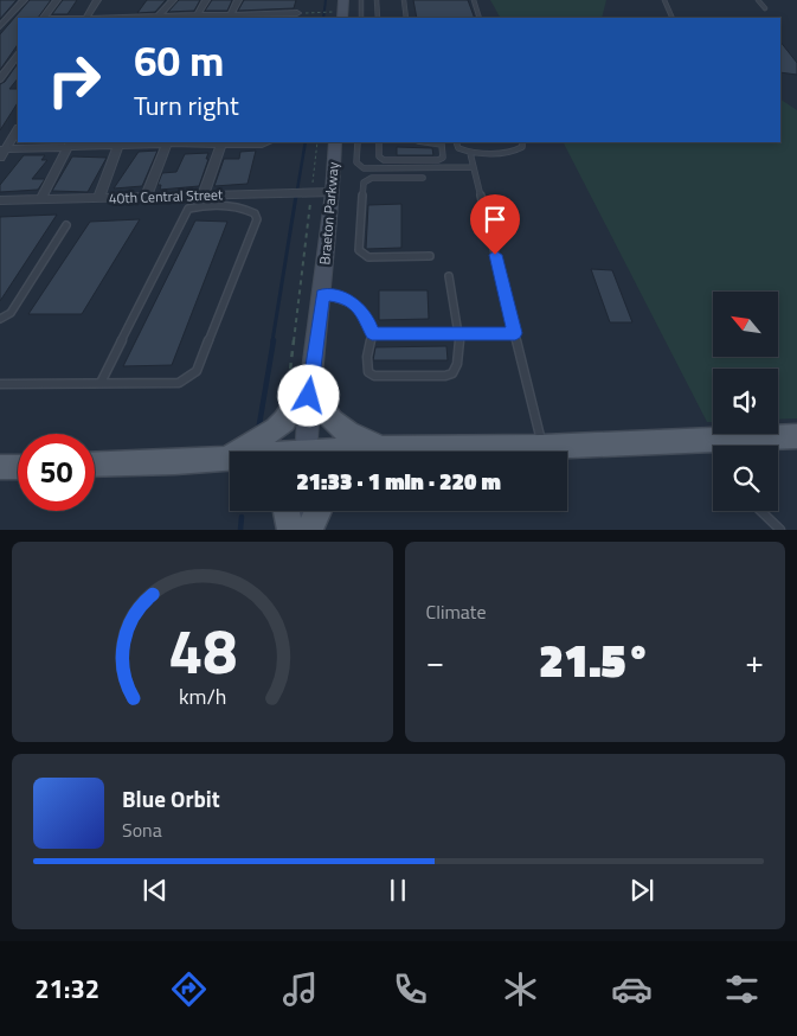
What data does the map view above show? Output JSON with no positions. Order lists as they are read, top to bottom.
{
  "streets": {
    "main road": ["Braeton Parkway"],
    "street": ["40th Central Street"]
  },
  "crossings": [
    ["40th Central Street", "Braeton Parkway"]
  ],
  "north": "top left",
  "page": {
    "turn": ["60 m", "Turn right"],
    "limit": "50",
    "trip": "21:33 · 1 min · 220 m",
    "tile": "Climate",
    "heat": ["−", "21.5°", "+"],
    "song": ["Blue Orbit", "Sona"],
    "tabs": "21:32",
    "gauge": ["48", "km/h"]
  }
}
